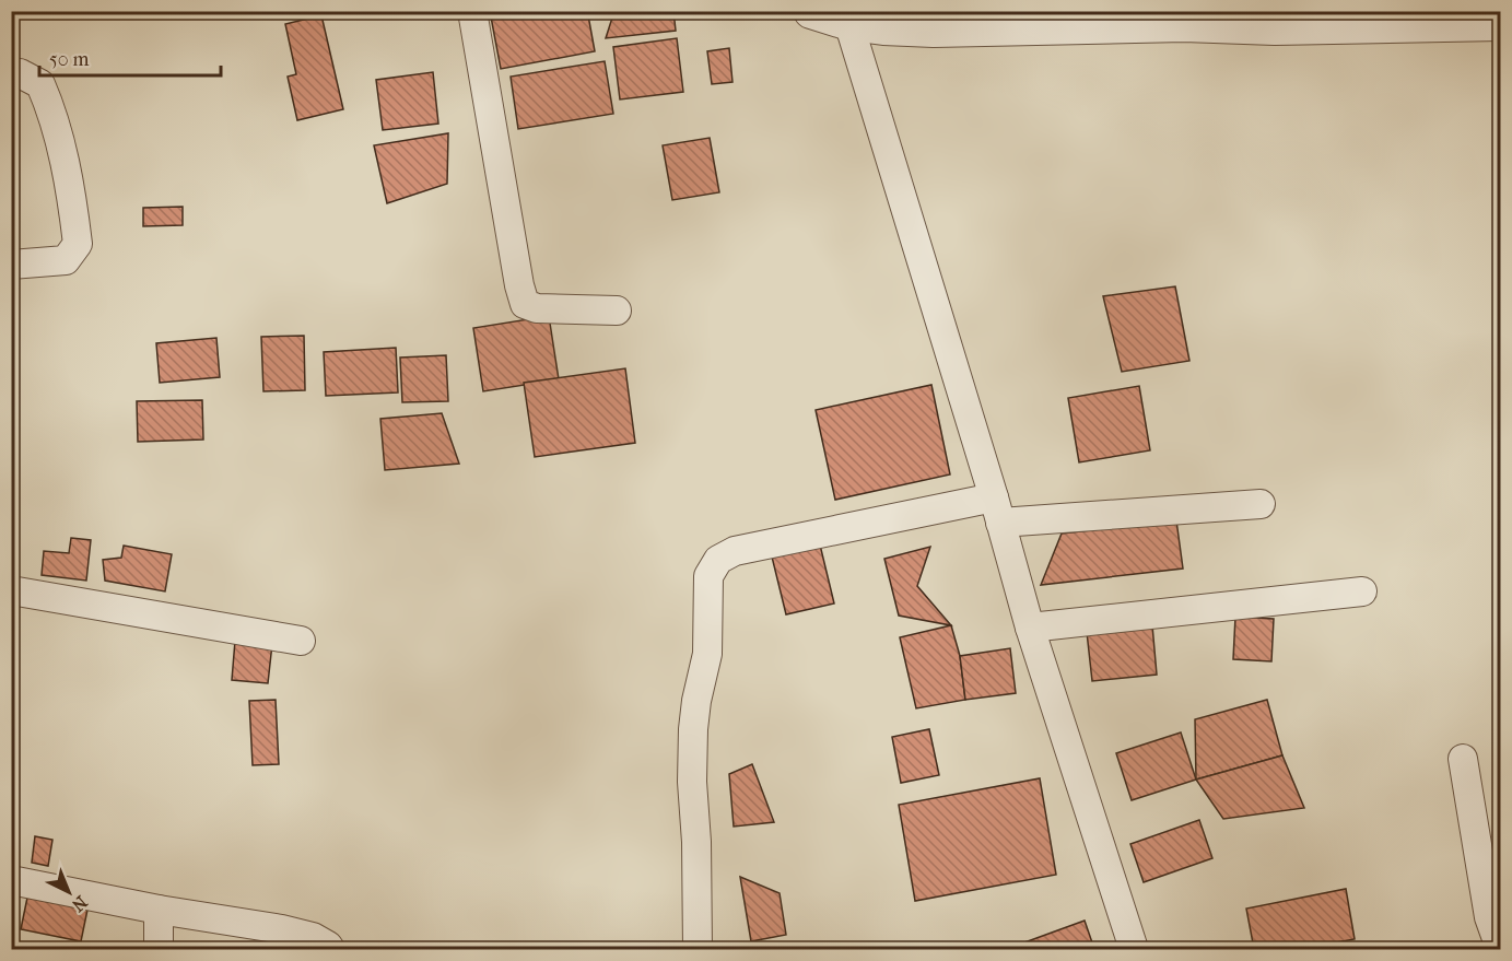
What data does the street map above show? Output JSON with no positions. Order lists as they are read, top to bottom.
{
  "scale_bar": "50 m",
  "north": "bottom right"
}
